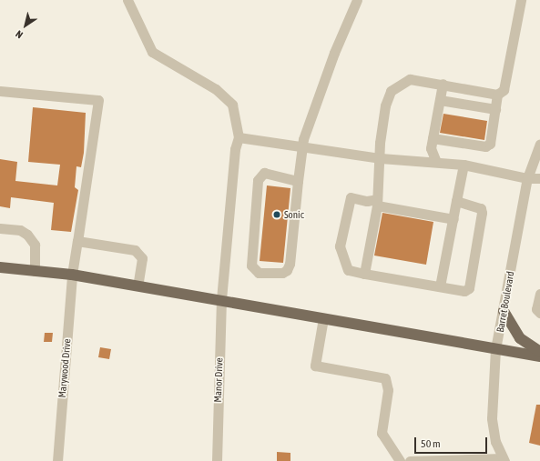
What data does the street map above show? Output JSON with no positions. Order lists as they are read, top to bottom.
{
  "streets": {
    "street": ["Barret Boulevard", "Marywood Drive", "Manor Drive"]
  },
  "places": ["Sonic"],
  "scale_bar": "50 m",
  "north": "bottom left"
}
